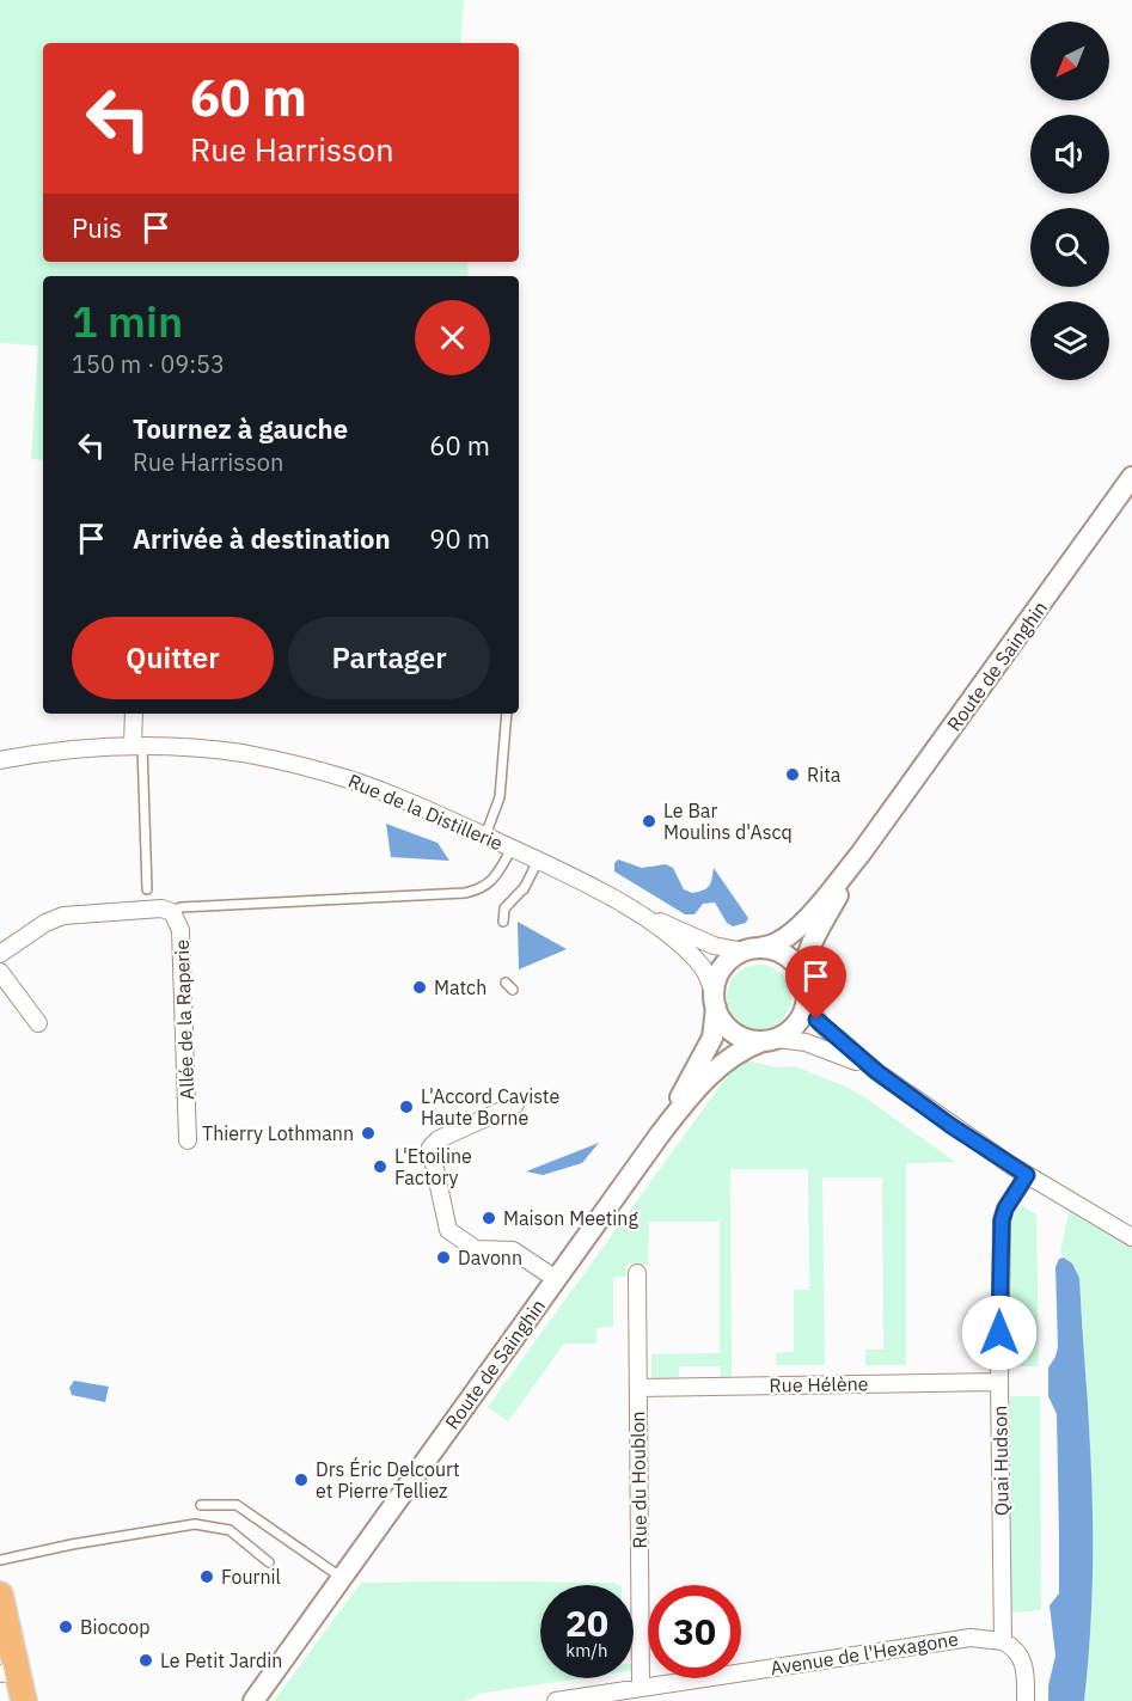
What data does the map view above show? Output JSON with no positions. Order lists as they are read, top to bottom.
{
  "streets": {
    "street": [
      "Route de Sainghin",
      "Rue de la Distillerie",
      "Allée de la Raperie",
      "Rue Hélène",
      "Quai Hudson",
      "Rue du Houblon",
      "Avenue de l'Hexagone"
    ]
  },
  "crossings": [
    ["Route de Sainghin", "Rue de la Distillerie"],
    ["Rue Hélène", "Quai Hudson"],
    ["Rue Hélène", "Rue du Houblon"],
    ["Quai Hudson", "Avenue de l'Hexagone"],
    ["Rue du Houblon", "Avenue de l'Hexagone"]
  ],
  "places": [
    "Rita",
    "Le Bar Moulins d'Ascq",
    "Match",
    "L'Accord Caviste Haute Borne",
    "Thierry Lothmann",
    "L'Etoiline Factory",
    "Maison Meeting",
    "Davonn",
    "Drs Éric Delcourt et Pierre Telliez",
    "Fournil",
    "Biocoop",
    "Le Petit Jardin"
  ],
  "north": "bottom left",
  "page": {
    "turn": ["60 m", "Rue Harrisson"],
    "then": "Puis",
    "heading": ["1 min", "150 m · 09:53"],
    "list": [
      {
        "name": "Tournez à gauche",
        "note": "Rue Harrisson",
        "value": "60 m"
      },
      {
        "name": "Arrivée à destination",
        "value": "90 m"
      }
    ],
    "buttons": ["Quitter", "Partager"],
    "speed": "20 km/h",
    "limit": "30"
  }
}
